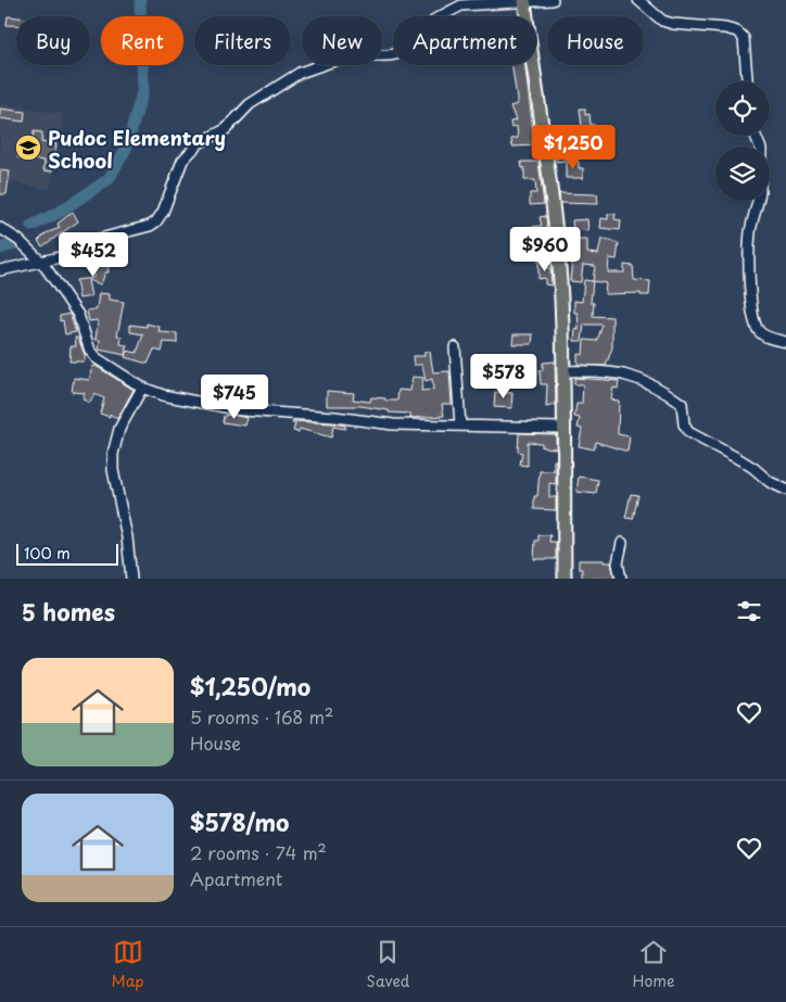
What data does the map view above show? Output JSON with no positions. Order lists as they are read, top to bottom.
{
  "places": {
    "school or university": ["Pudoc Elementary School"]
  },
  "scale_bar": "100 m",
  "page": {
    "chip": [
      "Buy",
      "Rent",
      "Filters",
      "New",
      "Apartment",
      "House"
    ],
    "price": [
      "$1,250",
      "$960",
      "$452",
      "$578",
      "$745"
    ],
    "scale": "100 m",
    "heading": "5 homes",
    "list": [
      {
        "name": "$1,250/mo",
        "note": "5 rooms · 168 m² · House"
      },
      {
        "name": "$578/mo",
        "note": "2 rooms · 74 m² · Apartment"
      }
    ],
    "tabs": ["Map", "Saved", "Home"]
  }
}
